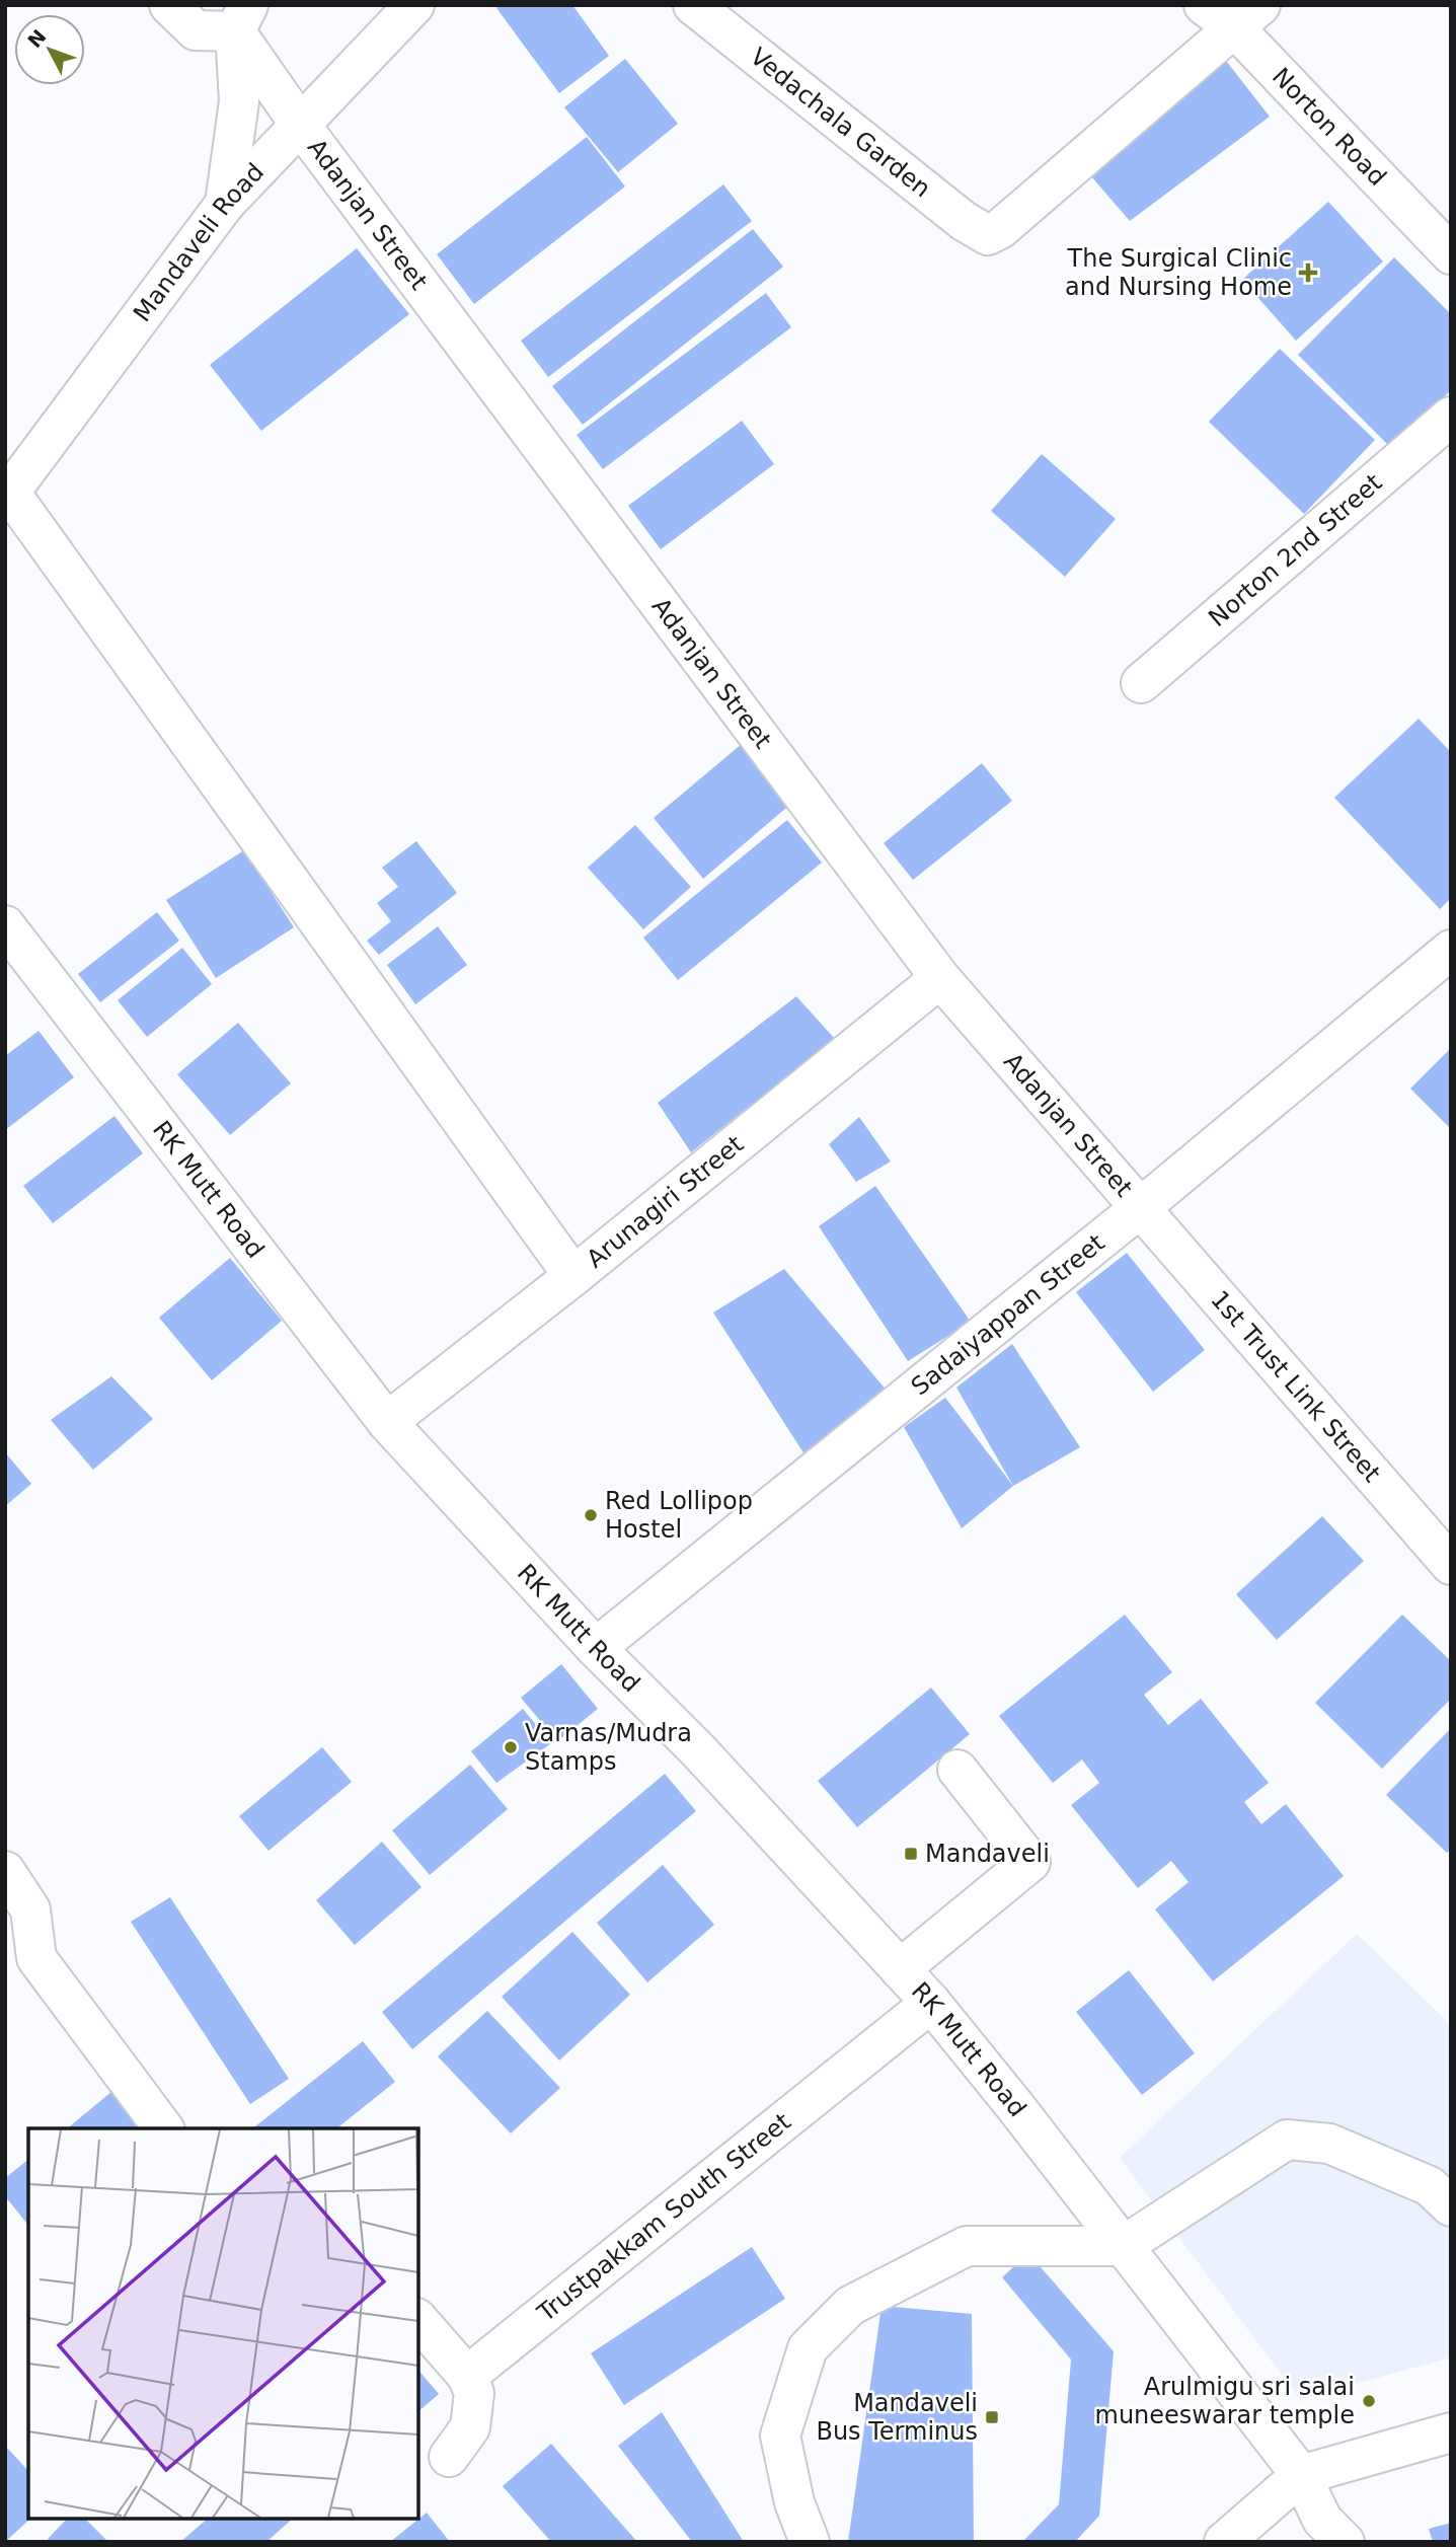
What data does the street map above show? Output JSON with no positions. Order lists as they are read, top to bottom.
{
  "streets": {
    "street": [
      "Vedachala Garden",
      "Norton Road",
      "Adanjan Street",
      "Mandaveli Road",
      "Norton 2nd Street",
      "RK Mutt Road",
      "Arunagiri Street",
      "Sadaiyappan Street",
      "1st Trust Link Street",
      "Trustpakkam South Street"
    ]
  },
  "crossings": [
    ["Vedachala Garden", "Norton Road"],
    ["Adanjan Street", "Mandaveli Road"],
    ["Adanjan Street", "Arunagiri Street"],
    ["Adanjan Street", "Sadaiyappan Street"],
    ["Adanjan Street", "1st Trust Link Street"],
    ["RK Mutt Road", "Arunagiri Street"],
    ["RK Mutt Road", "Sadaiyappan Street"],
    ["RK Mutt Road", "Trustpakkam South Street"],
    ["Sadaiyappan Street", "1st Trust Link Street"]
  ],
  "places": {
    "health": ["The Surgical Clinic and Nursing Home"],
    "other": ["Red Lollipop Hostel", "Varnas/Mudra Stamps", "Arulmigu sri salai muneeswarar temple"],
    "transit": ["Mandaveli", "Mandaveli Bus Terminus"]
  },
  "north": "top left"
}
